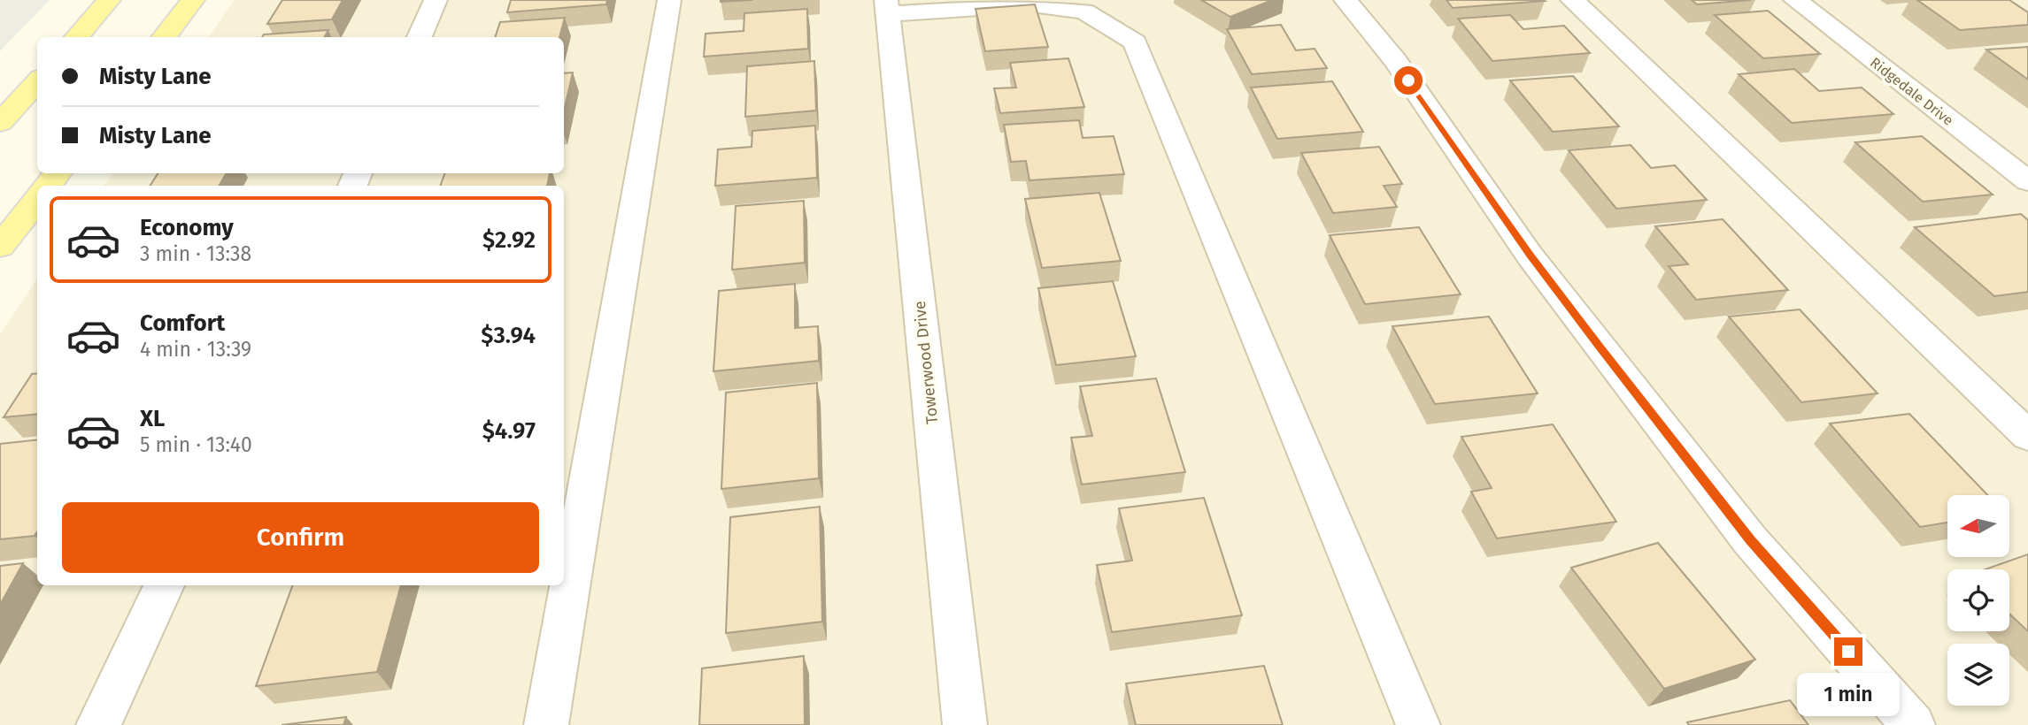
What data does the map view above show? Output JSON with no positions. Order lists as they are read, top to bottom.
{
  "streets": {
    "street": ["Ridgedale Drive", "Towerwood Drive"]
  },
  "north": "left",
  "page": {
    "banner": ["Misty Lane", "Misty Lane"],
    "list": [
      {
        "name": "Economy",
        "note": "3 min · 13:38",
        "value": "$2.92"
      },
      {
        "name": "Comfort",
        "note": "4 min · 13:39",
        "value": "$3.94"
      },
      {
        "name": "XL",
        "note": "5 min · 13:40",
        "value": "$4.97"
      }
    ],
    "buttons": "Confirm",
    "bubble": "1 min"
  }
}
